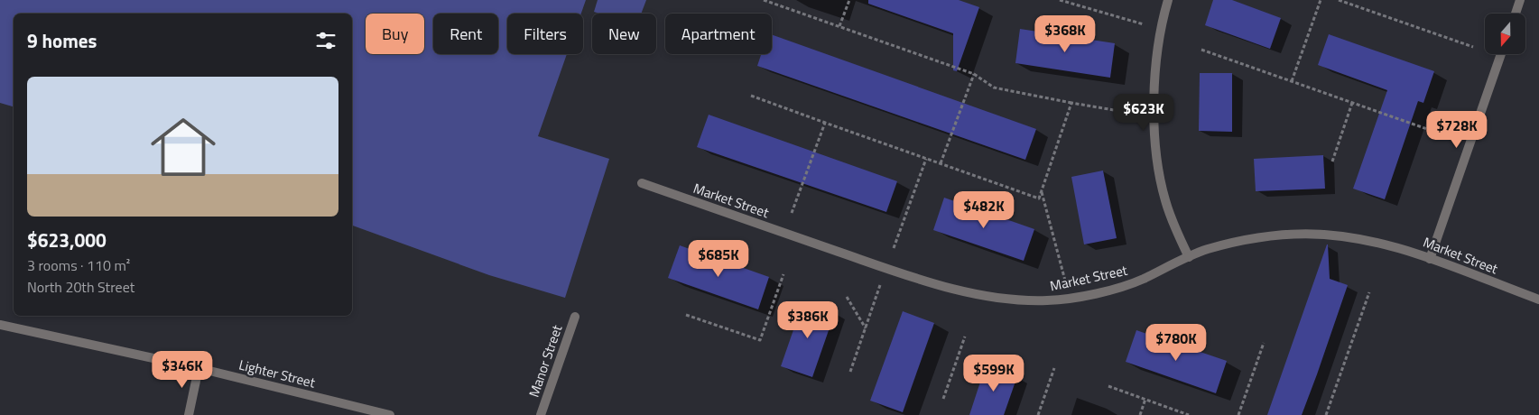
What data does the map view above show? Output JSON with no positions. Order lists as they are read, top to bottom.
{
  "streets": {
    "street": ["Market Street", "Manor Street", "Lighter Street"]
  },
  "north": "bottom",
  "page": {
    "chip": [
      "Buy",
      "Rent",
      "Filters",
      "New",
      "Apartment"
    ],
    "heading": "9 homes",
    "price": [
      "$368K",
      "$623K",
      "$728K",
      "$482K",
      "$685K",
      "$386K",
      "$780K",
      "$346K",
      "$599K"
    ],
    "list": [
      {
        "name": "$623,000",
        "note": "3 rooms · 110 m² · North 20th Street"
      }
    ]
  }
}
